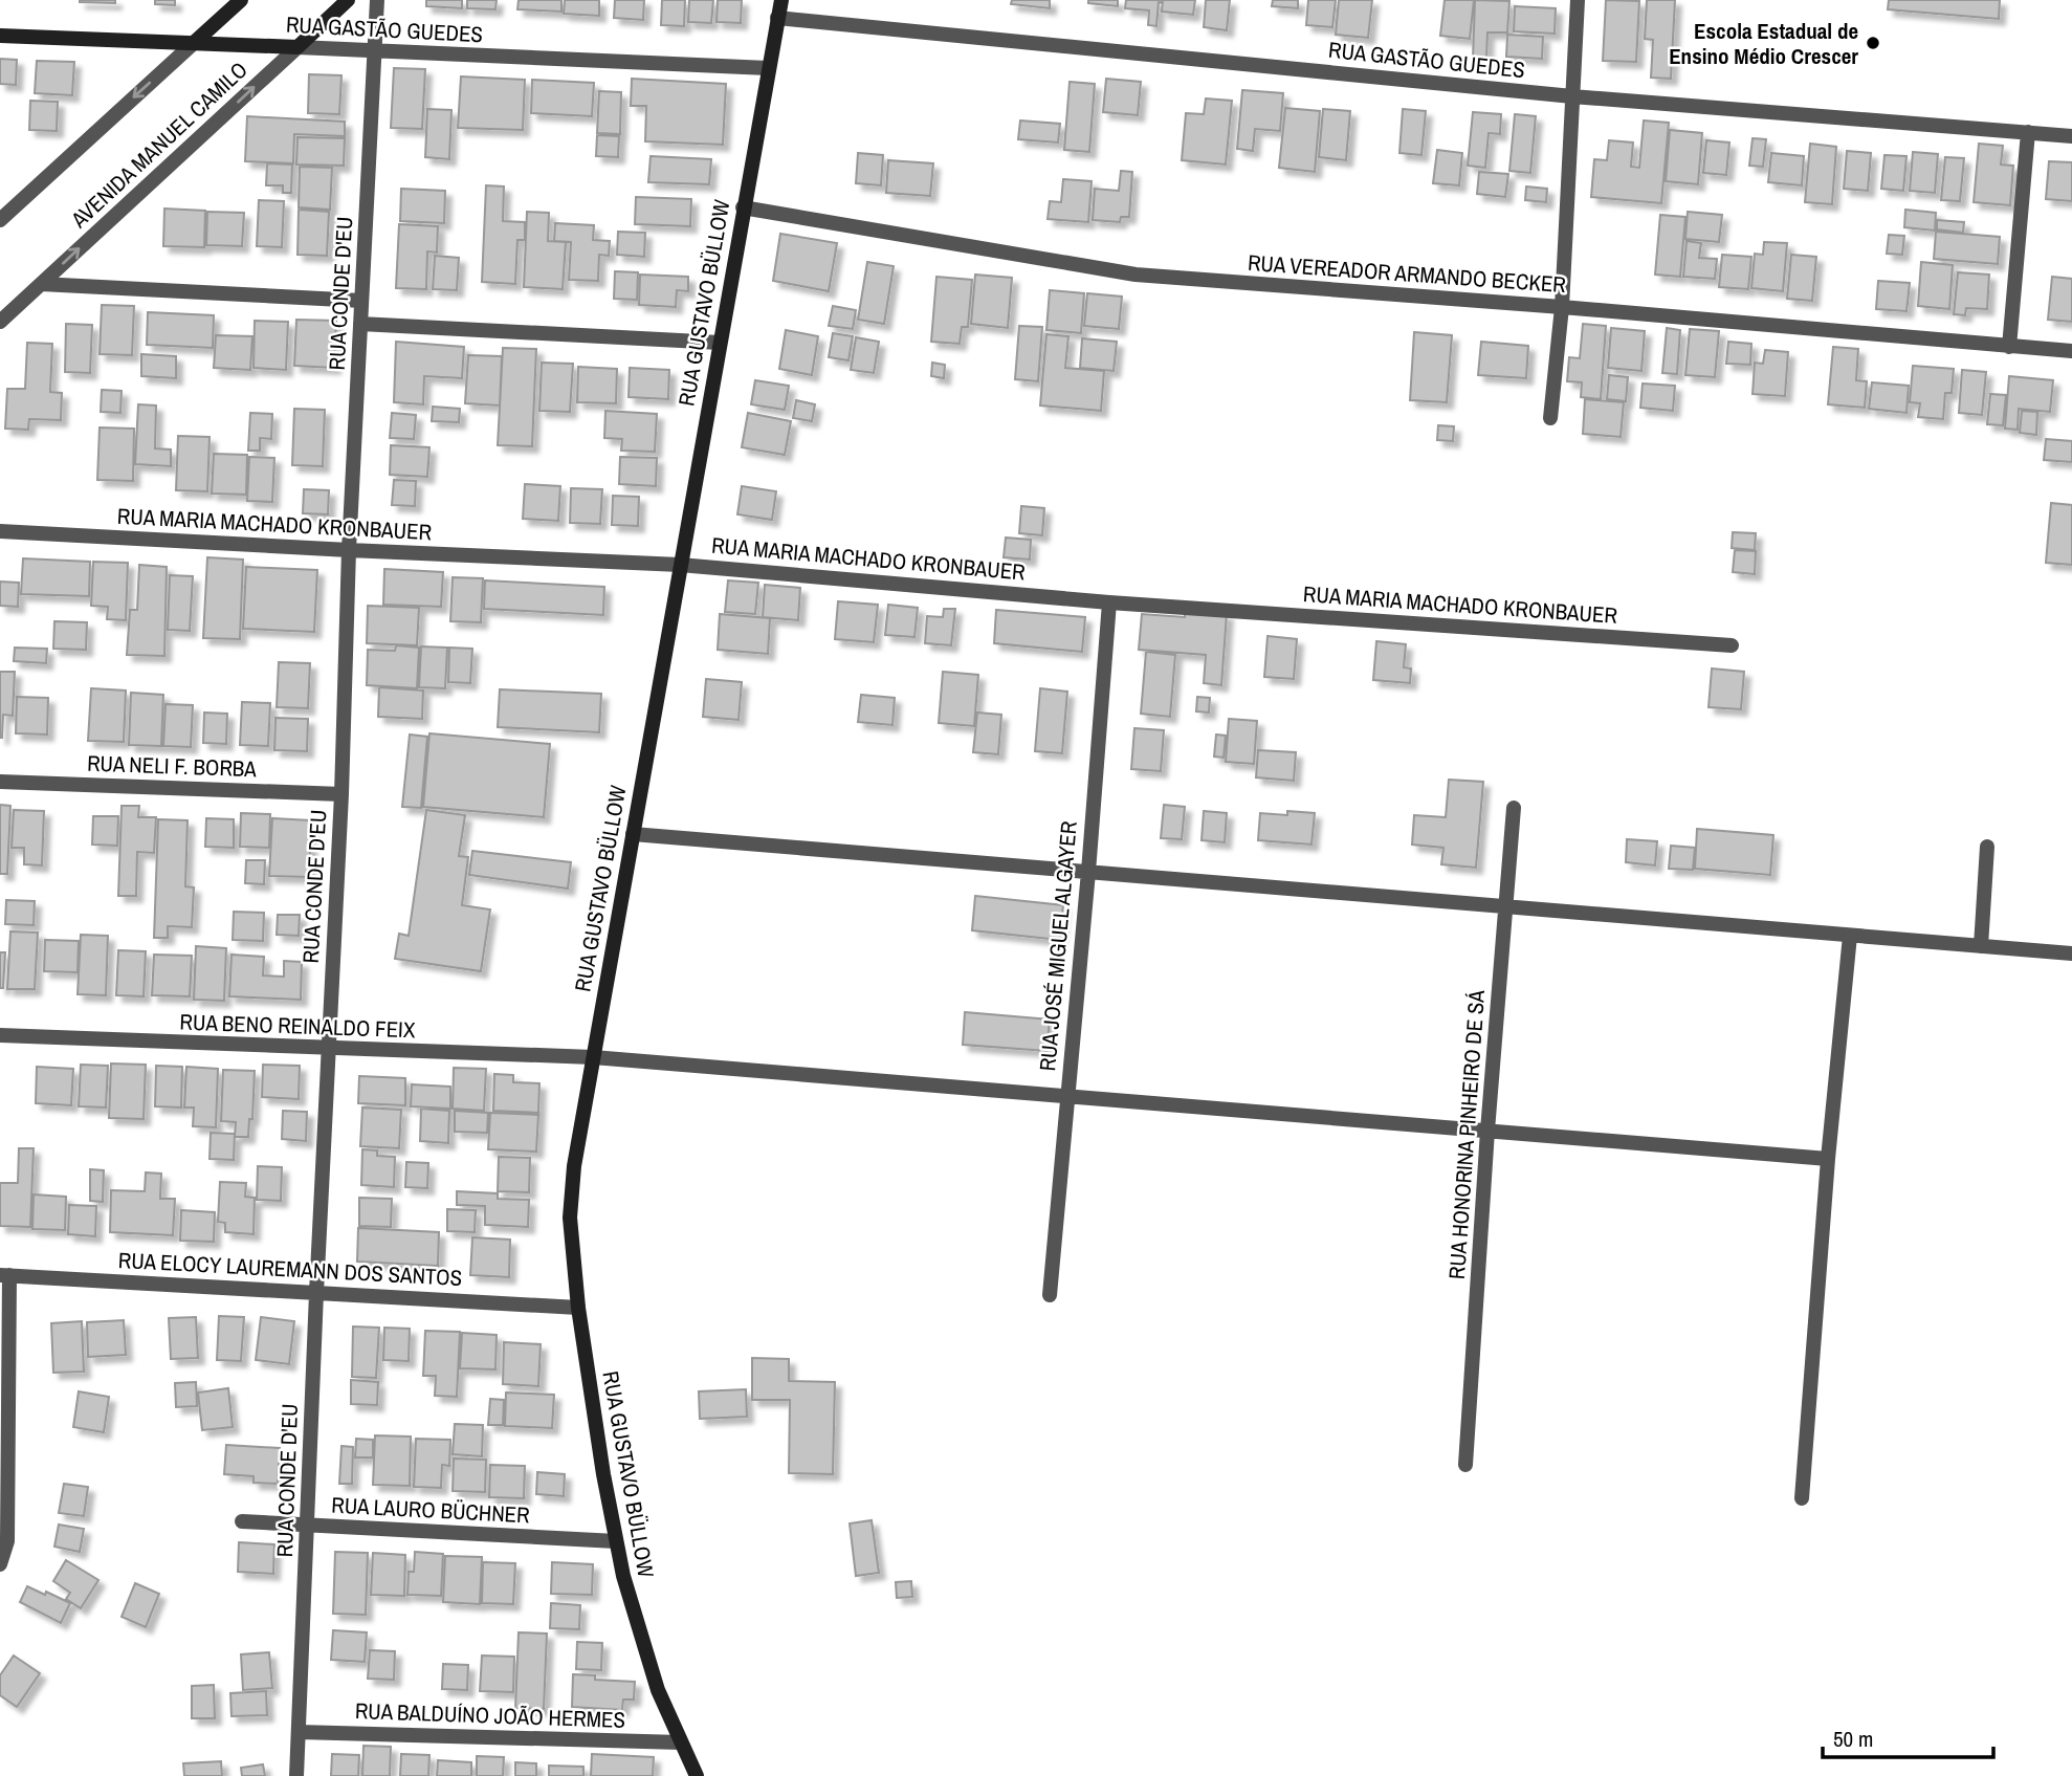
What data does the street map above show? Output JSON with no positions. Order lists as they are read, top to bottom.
{
  "streets": {
    "main road": ["RUA GASTÃO GUEDES", "AVENIDA MANUEL CAMILO", "RUA GUSTAVO BÜLLOW"],
    "street": [
      "RUA VEREADOR ARMANDO BECKER",
      "RUA CONDE D'EU",
      "RUA MARIA MACHADO KRONBAUER",
      "RUA NELI F. BORBA",
      "RUA JOSÉ MIGUEL ALGAYER",
      "RUA BENO REINALDO FEIX",
      "RUA HONORINA PINHEIRO DE SÁ",
      "RUA ELOCY LAUREMANN DOS SANTOS",
      "RUA LAURO BÜCHNER",
      "RUA BALDUÍNO JOÃO HERMES"
    ]
  },
  "crossings": [
    ["RUA GASTÃO GUEDES", "AVENIDA MANUEL CAMILO"],
    ["RUA GASTÃO GUEDES", "RUA CONDE D'EU"],
    ["RUA GASTÃO GUEDES", "RUA GUSTAVO BÜLLOW"],
    ["RUA VEREADOR ARMANDO BECKER", "RUA GUSTAVO BÜLLOW"],
    ["RUA CONDE D'EU", "RUA MARIA MACHADO KRONBAUER"],
    ["RUA CONDE D'EU", "RUA NELI F. BORBA"],
    ["RUA CONDE D'EU", "RUA BENO REINALDO FEIX"],
    ["RUA CONDE D'EU", "RUA ELOCY LAUREMANN DOS SANTOS"],
    ["RUA CONDE D'EU", "RUA LAURO BÜCHNER"],
    ["RUA CONDE D'EU", "RUA BALDUÍNO JOÃO HERMES"],
    ["RUA GUSTAVO BÜLLOW", "RUA MARIA MACHADO KRONBAUER"],
    ["RUA GUSTAVO BÜLLOW", "RUA BENO REINALDO FEIX"],
    ["RUA GUSTAVO BÜLLOW", "RUA ELOCY LAUREMANN DOS SANTOS"],
    ["RUA GUSTAVO BÜLLOW", "RUA LAURO BÜCHNER"],
    ["RUA GUSTAVO BÜLLOW", "RUA BALDUÍNO JOÃO HERMES"],
    ["RUA MARIA MACHADO KRONBAUER", "RUA JOSÉ MIGUEL ALGAYER"],
    ["RUA JOSÉ MIGUEL ALGAYER", "RUA BENO REINALDO FEIX"],
    ["RUA BENO REINALDO FEIX", "RUA HONORINA PINHEIRO DE SÁ"]
  ],
  "one_way": ["AVENIDA MANUEL CAMILO"],
  "places": ["Escola Estadual de Ensino Médio Crescer"],
  "scale_bar": "50 m"
}
